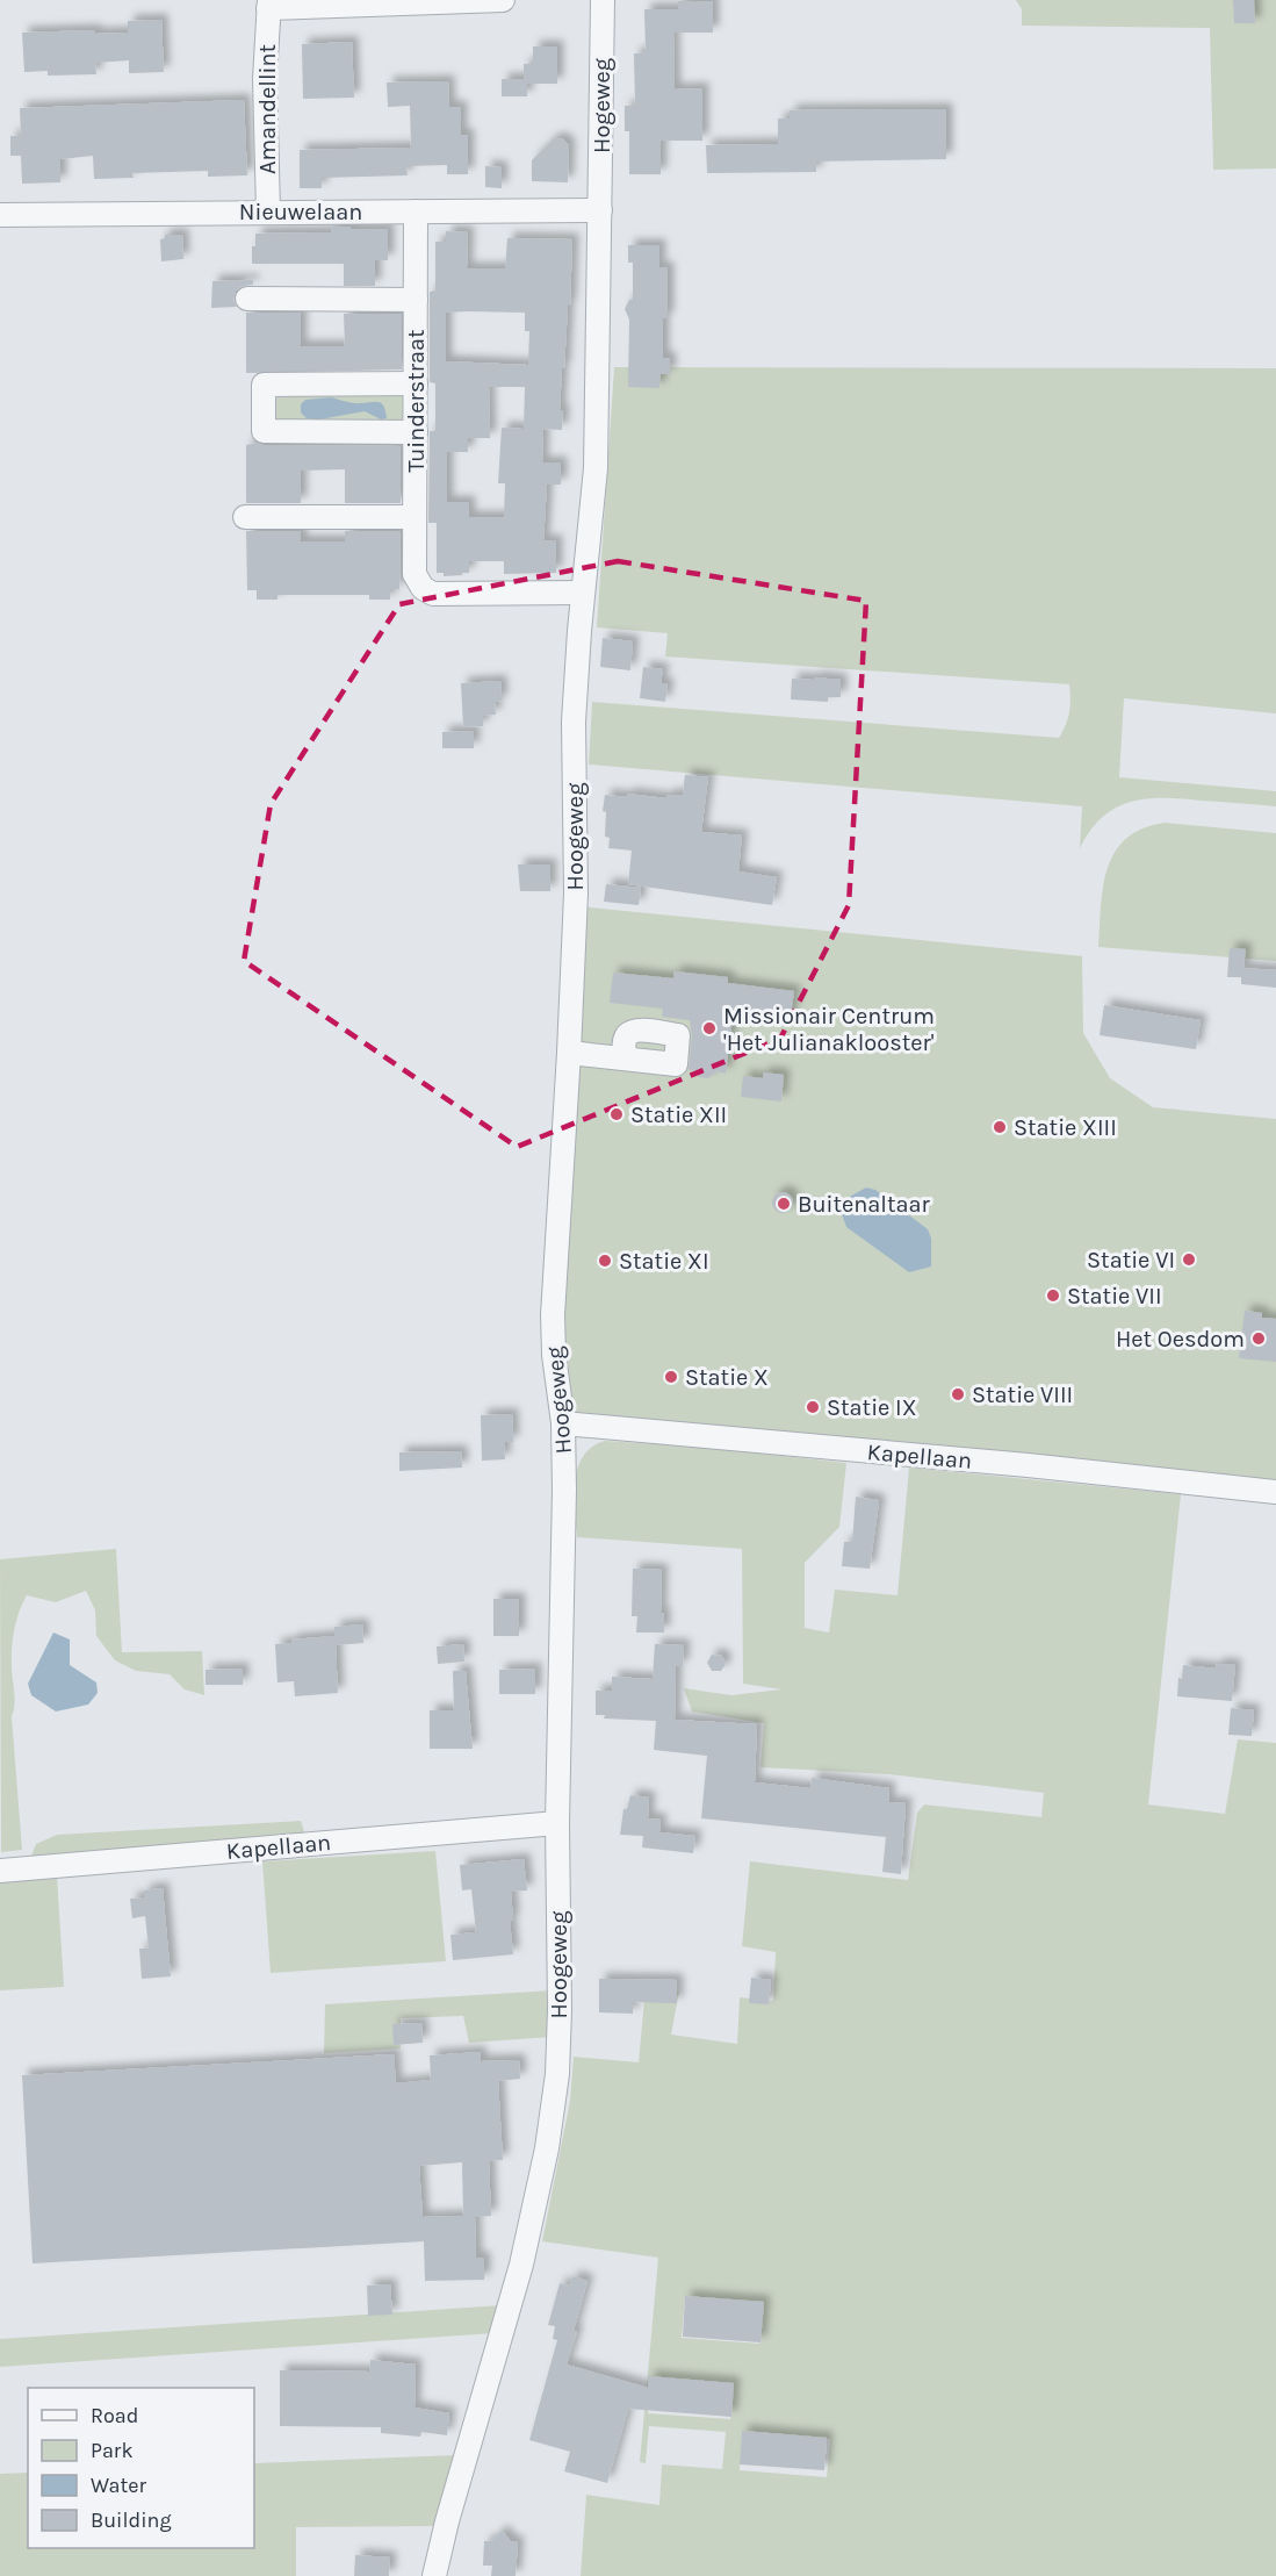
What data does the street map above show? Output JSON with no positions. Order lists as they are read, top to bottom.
{
  "streets": {
    "street": [
      "Hogeweg",
      "Amandellint",
      "Nieuwelaan",
      "Tuinderstraat",
      "Hoogeweg",
      "Kapellaan"
    ]
  },
  "crossings": [
    ["Hogeweg", "Nieuwelaan"],
    ["Hogeweg", "Hoogeweg"],
    ["Amandellint", "Nieuwelaan"],
    ["Nieuwelaan", "Tuinderstraat"],
    ["Nieuwelaan", "Hoogeweg"],
    ["Tuinderstraat", "Hoogeweg"],
    ["Hoogeweg", "Kapellaan"]
  ],
  "places": [
    "Missionair Centrum 'Het Julianaklooster'",
    "Statie XII",
    "Statie XIII",
    "Buitenaltaar",
    "Statie VI",
    "Statie XI",
    "Statie VII",
    "Het Oesdom",
    "Statie X",
    "Statie VIII",
    "Statie IX"
  ],
  "legend": [
    "Road",
    "Park",
    "Water",
    "Building"
  ]
}
